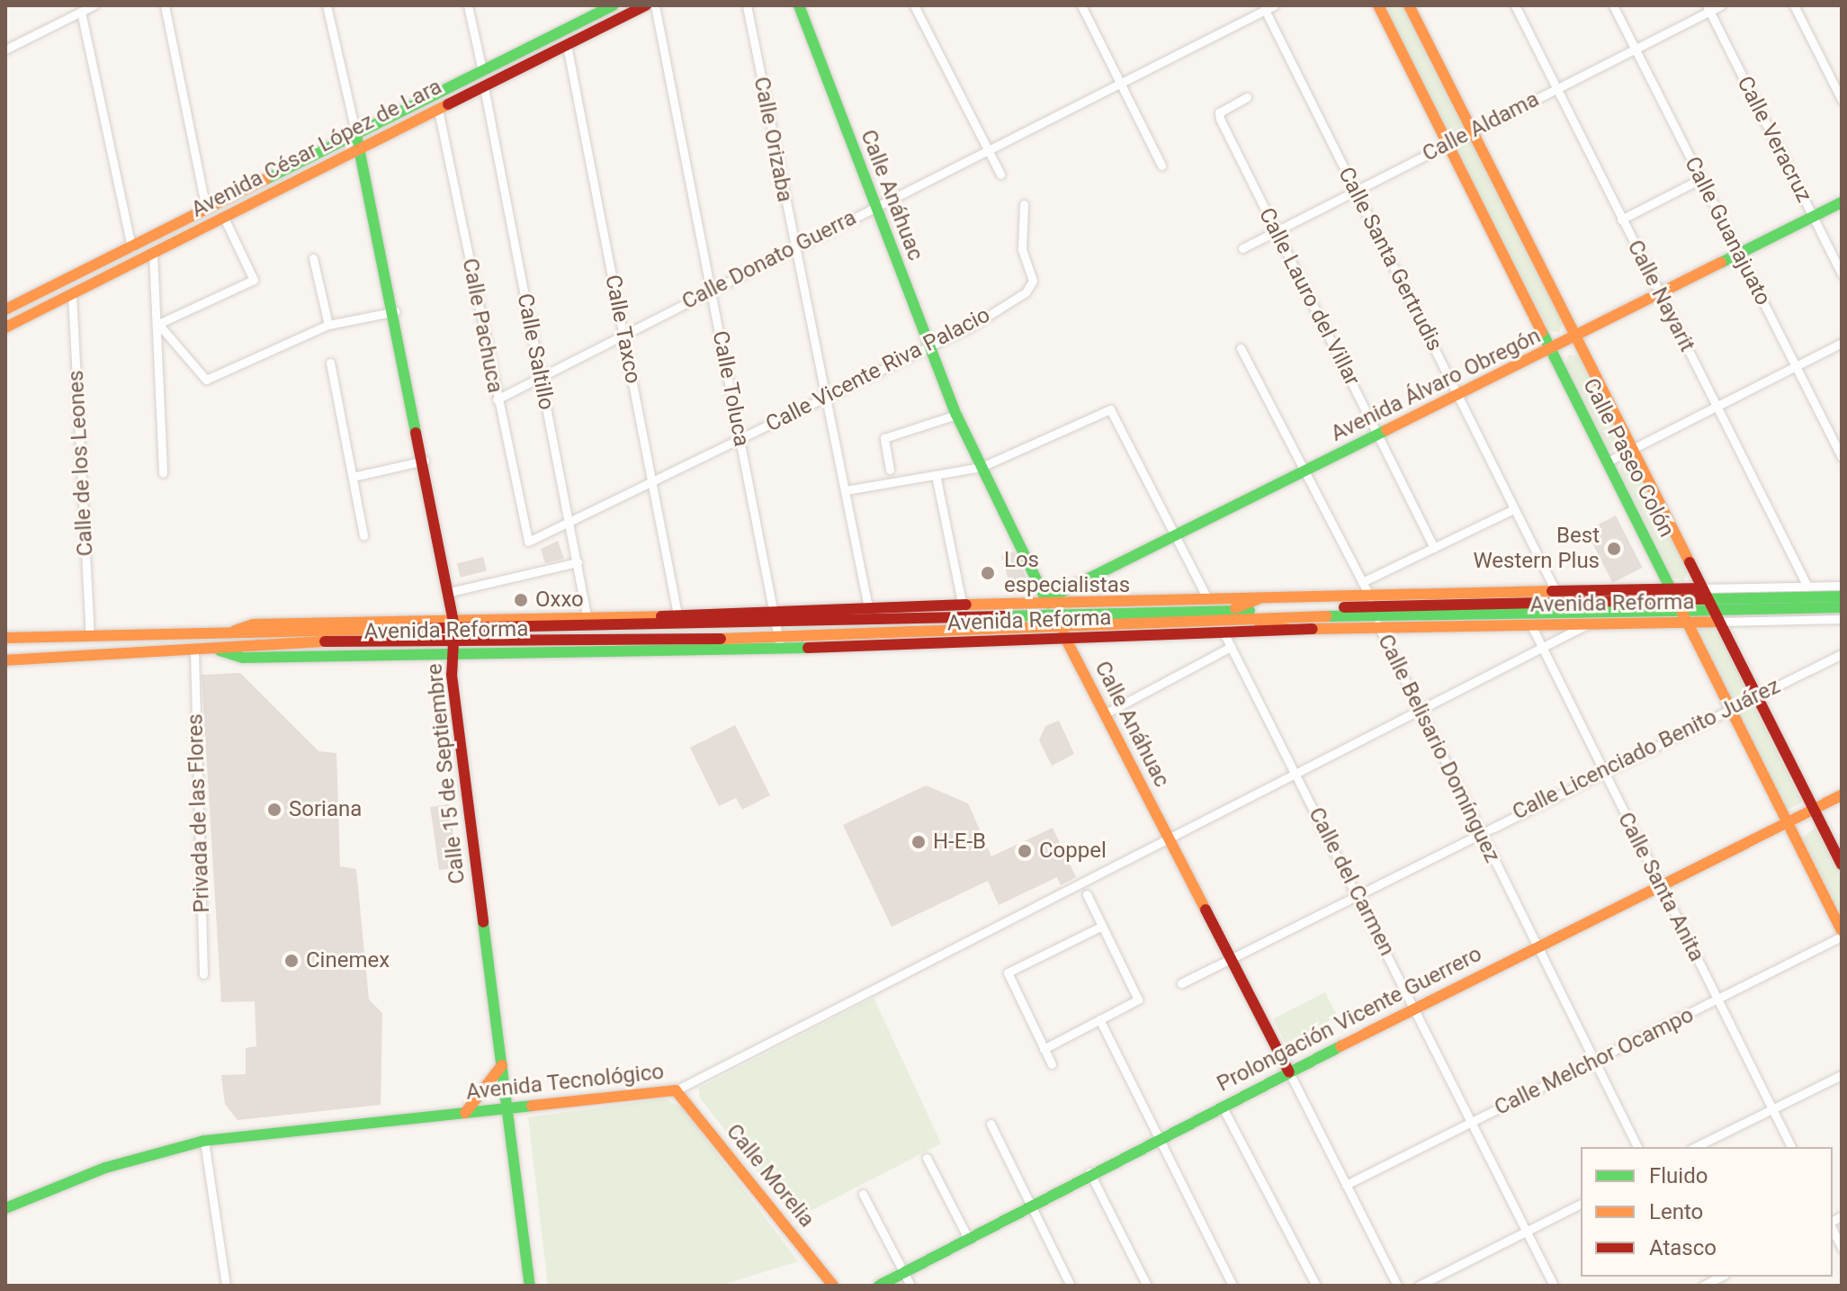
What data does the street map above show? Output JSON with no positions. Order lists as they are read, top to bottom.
{
  "streets": {
    "street": [
      "Calle Aldama",
      "Calle Orizaba",
      "Calle Veracruz",
      "Avenida César López de Lara",
      "Calle Anáhuac",
      "Calle Guanajuato",
      "Calle Santa Gertrudis",
      "Calle Donato Guerra",
      "Calle Nayarit",
      "Calle Lauro del Villar",
      "Calle Pachuca",
      "Calle Taxco",
      "Calle Saltillo",
      "Calle Vicente Riva Palacio",
      "Avenida Álvaro Obregón",
      "Calle Toluca",
      "Calle Paseo Colón",
      "Calle de los Leones",
      "Avenida Reforma",
      "Calle Belisario Domínguez",
      "Calle Licenciado Benito Juárez",
      "Calle 15 de Septiembre",
      "Privada de las Flores",
      "Calle del Carmen",
      "Calle Santa Anita",
      "Prolongación Vicente Guerrero",
      "Calle Melchor Ocampo",
      "Avenida Tecnológico",
      "Calle Morelia"
    ]
  },
  "crossings": [
    ["Calle Aldama", "Calle Veracruz"],
    ["Calle Aldama", "Calle Guanajuato"],
    ["Calle Aldama", "Calle Santa Gertrudis"],
    ["Calle Aldama", "Calle Nayarit"],
    ["Calle Aldama", "Calle Lauro del Villar"],
    ["Calle Aldama", "Calle Paseo Colón"],
    ["Calle Orizaba", "Calle Donato Guerra"],
    ["Calle Orizaba", "Calle Vicente Riva Palacio"],
    ["Calle Orizaba", "Avenida Reforma"],
    ["Calle Veracruz", "Avenida Álvaro Obregón"],
    ["Avenida César López de Lara", "Calle Pachuca"],
    ["Avenida César López de Lara", "Calle Taxco"],
    ["Avenida César López de Lara", "Calle Saltillo"],
    ["Avenida César López de Lara", "Calle de los Leones"],
    ["Avenida César López de Lara", "Calle 15 de Septiembre"],
    ["Calle Anáhuac", "Calle Donato Guerra"],
    ["Calle Anáhuac", "Calle Vicente Riva Palacio"],
    ["Calle Anáhuac", "Avenida Álvaro Obregón"],
    ["Calle Anáhuac", "Avenida Reforma"],
    ["Calle Anáhuac", "Calle Licenciado Benito Juárez"],
    ["Calle Anáhuac", "Prolongación Vicente Guerrero"],
    ["Calle Anáhuac", "Calle Melchor Ocampo"],
    ["Calle Anáhuac", "Avenida Tecnológico"],
    ["Calle Guanajuato", "Avenida Álvaro Obregón"],
    ["Calle Santa Gertrudis", "Calle Donato Guerra"],
    ["Calle Santa Gertrudis", "Avenida Álvaro Obregón"],
    ["Calle Santa Gertrudis", "Avenida Reforma"],
    ["Calle Donato Guerra", "Calle Pachuca"],
    ["Calle Donato Guerra", "Calle Taxco"],
    ["Calle Donato Guerra", "Calle Saltillo"],
    ["Calle Donato Guerra", "Calle Toluca"],
    ["Calle Nayarit", "Avenida Álvaro Obregón"],
    ["Calle Nayarit", "Avenida Reforma"],
    ["Calle Lauro del Villar", "Avenida Álvaro Obregón"],
    ["Calle Pachuca", "Calle Vicente Riva Palacio"],
    ["Calle Taxco", "Calle Vicente Riva Palacio"],
    ["Calle Taxco", "Avenida Reforma"],
    ["Calle Saltillo", "Calle Vicente Riva Palacio"],
    ["Calle Saltillo", "Avenida Reforma"],
    ["Calle Vicente Riva Palacio", "Calle Toluca"],
    ["Avenida Álvaro Obregón", "Calle Paseo Colón"],
    ["Avenida Álvaro Obregón", "Avenida Reforma"],
    ["Avenida Álvaro Obregón", "Calle Belisario Domínguez"],
    ["Calle Toluca", "Avenida Reforma"],
    ["Calle Paseo Colón", "Avenida Reforma"],
    ["Calle Paseo Colón", "Calle Licenciado Benito Juárez"],
    ["Calle Paseo Colón", "Prolongación Vicente Guerrero"],
    ["Calle de los Leones", "Avenida Reforma"],
    ["Avenida Reforma", "Calle Belisario Domínguez"],
    ["Avenida Reforma", "Calle 15 de Septiembre"],
    ["Avenida Reforma", "Privada de las Flores"],
    ["Avenida Reforma", "Calle del Carmen"],
    ["Avenida Reforma", "Calle Santa Anita"],
    ["Avenida Reforma", "Avenida Tecnológico"],
    ["Calle Belisario Domínguez", "Calle Licenciado Benito Juárez"],
    ["Calle Belisario Domínguez", "Prolongación Vicente Guerrero"],
    ["Calle Belisario Domínguez", "Calle Melchor Ocampo"],
    ["Calle Belisario Domínguez", "Avenida Tecnológico"],
    ["Calle Licenciado Benito Juárez", "Calle del Carmen"],
    ["Calle Licenciado Benito Juárez", "Calle Santa Anita"],
    ["Calle 15 de Septiembre", "Avenida Tecnológico"],
    ["Calle del Carmen", "Prolongación Vicente Guerrero"],
    ["Calle del Carmen", "Calle Melchor Ocampo"],
    ["Calle del Carmen", "Avenida Tecnológico"],
    ["Calle Santa Anita", "Prolongación Vicente Guerrero"],
    ["Calle Santa Anita", "Calle Melchor Ocampo"],
    ["Calle Santa Anita", "Avenida Tecnológico"],
    ["Avenida Tecnológico", "Calle Morelia"]
  ],
  "places": [
    "Best Western Plus",
    "Los especialistas",
    "Oxxo",
    "Soriana",
    "H-E-B",
    "Coppel",
    "Cinemex"
  ],
  "legend": ["Fluido", "Lento", "Atasco"]
}
